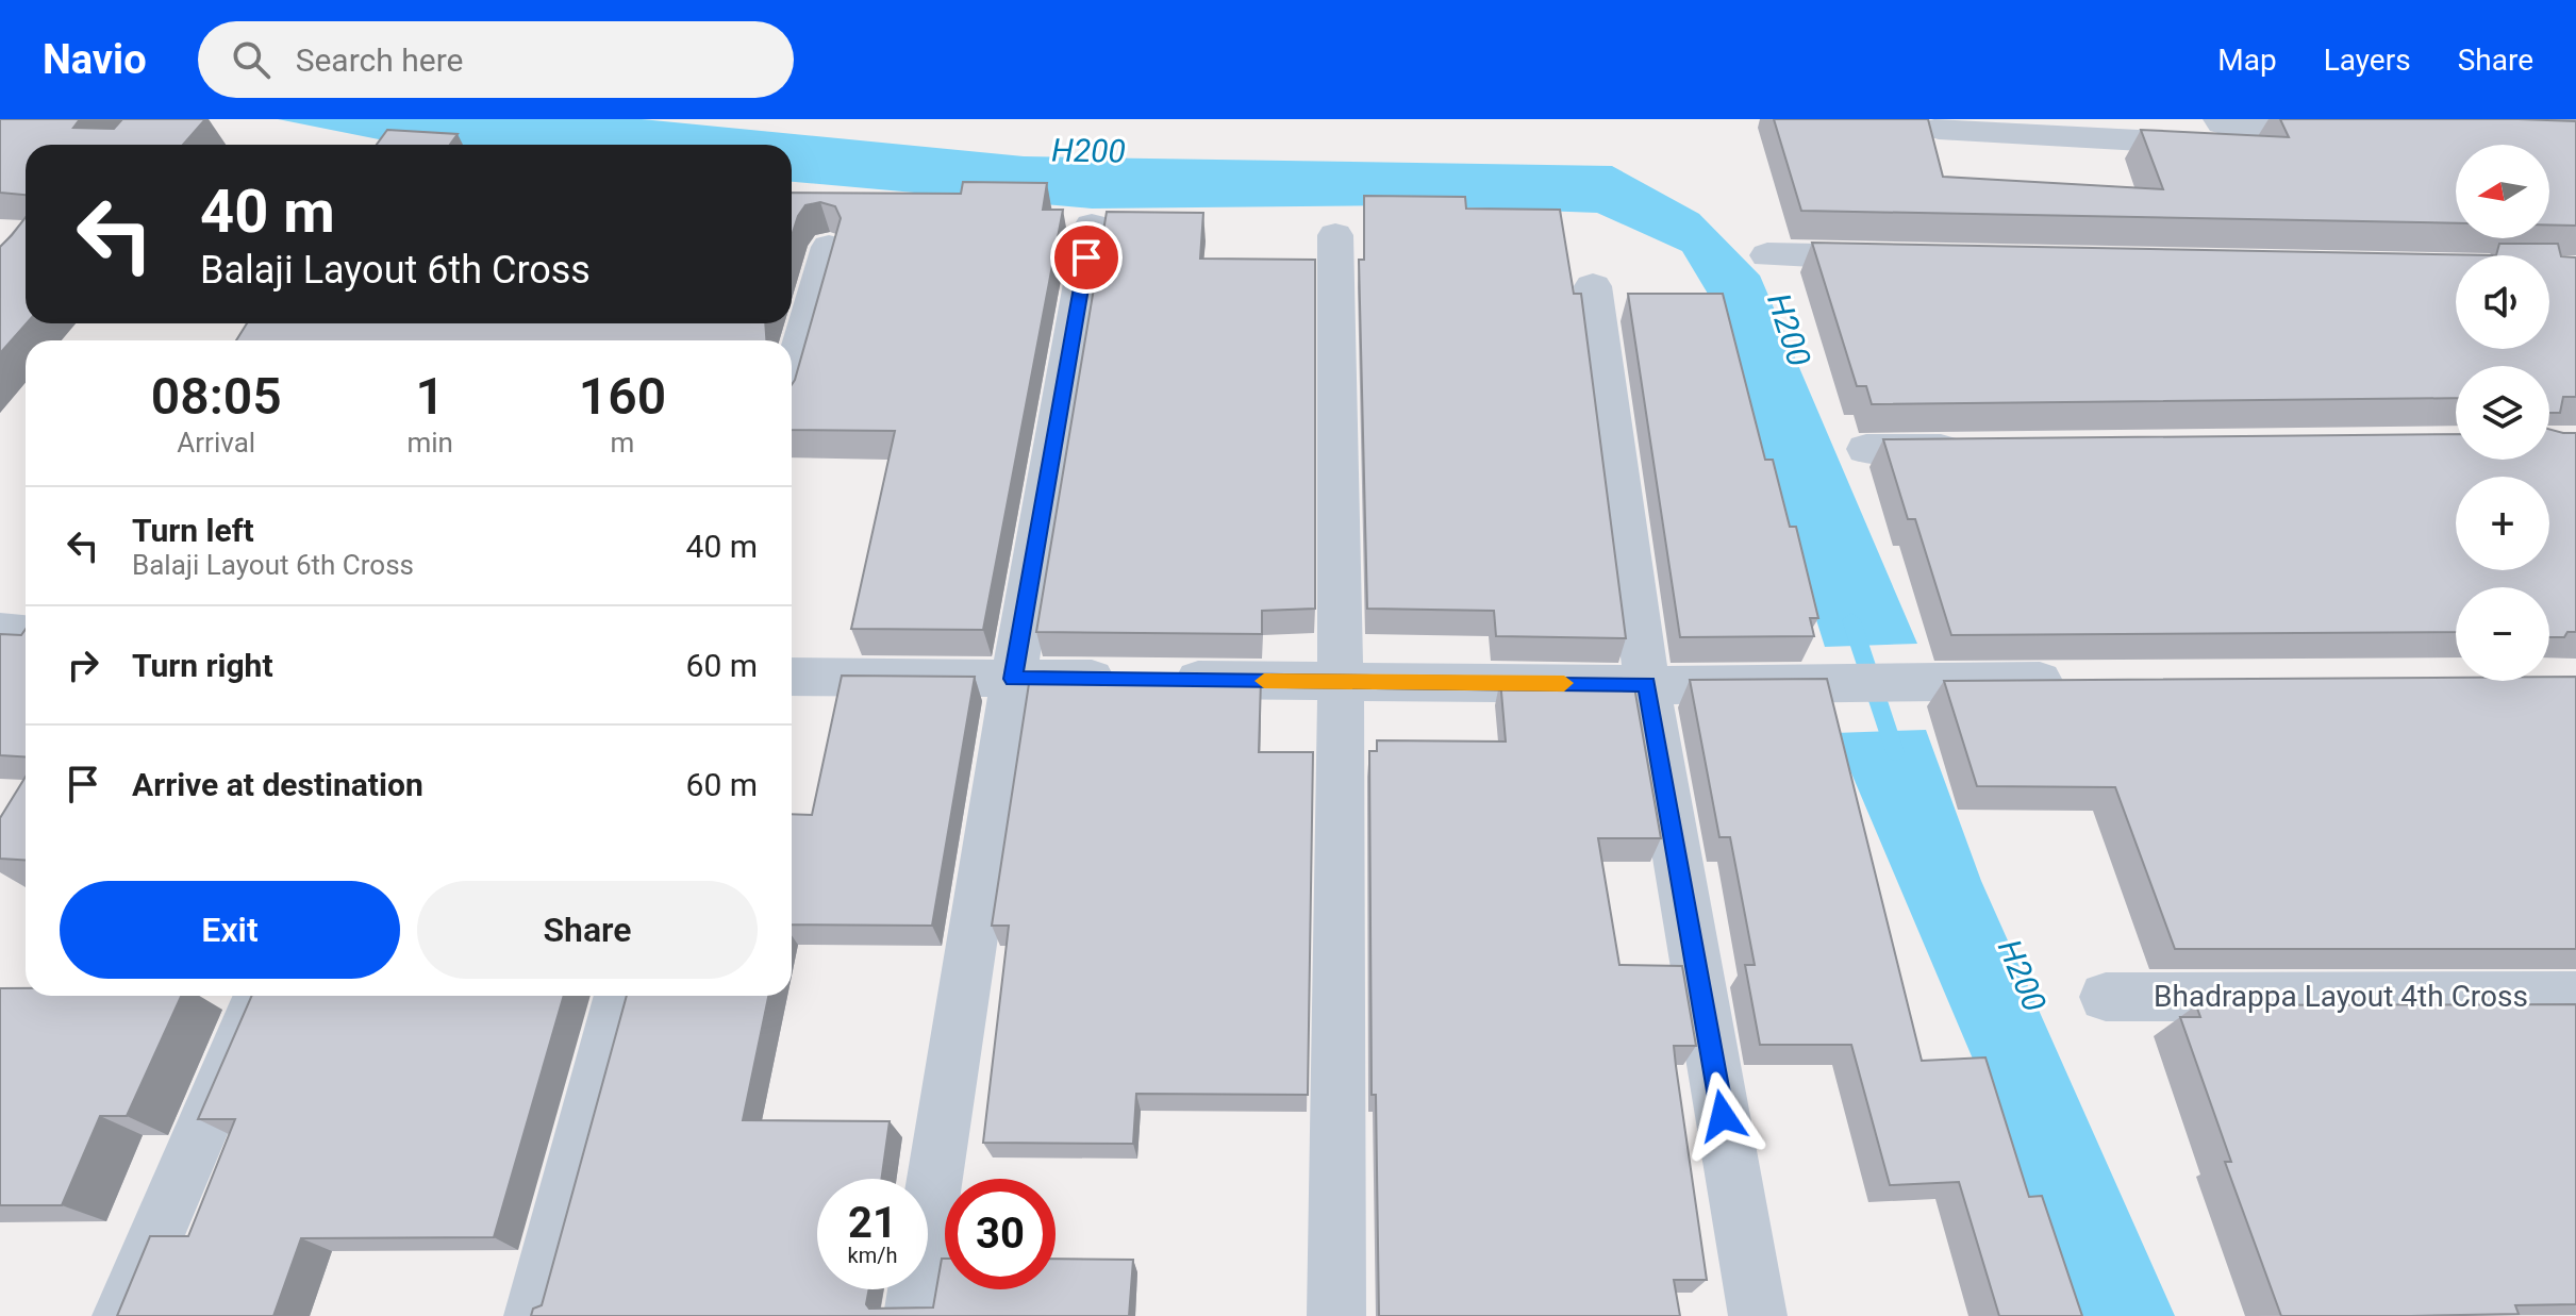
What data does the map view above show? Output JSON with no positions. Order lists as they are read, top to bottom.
{
  "streets": {
    "street": ["Bhadrappa Layout 4th Cross"]
  },
  "water": ["H200"],
  "north": "left",
  "page": {
    "header": "Navio",
    "search": "Search here",
    "nav": ["Map", "Layers", "Share"],
    "map_buttons": ["+", "−"],
    "turn": ["40 m", "Balaji Layout 6th Cross"],
    "eta": [
      "08:05",
      "Arrival",
      "1",
      "min",
      "160",
      "m"
    ],
    "list": [
      {
        "name": "Turn left",
        "note": "Balaji Layout 6th Cross",
        "value": "40 m"
      },
      {
        "name": "Turn right",
        "value": "60 m"
      },
      {
        "name": "Arrive at destination",
        "value": "60 m"
      }
    ],
    "buttons": ["Exit", "Share"],
    "speed": "21 km/h",
    "limit": "30"
  }
}
